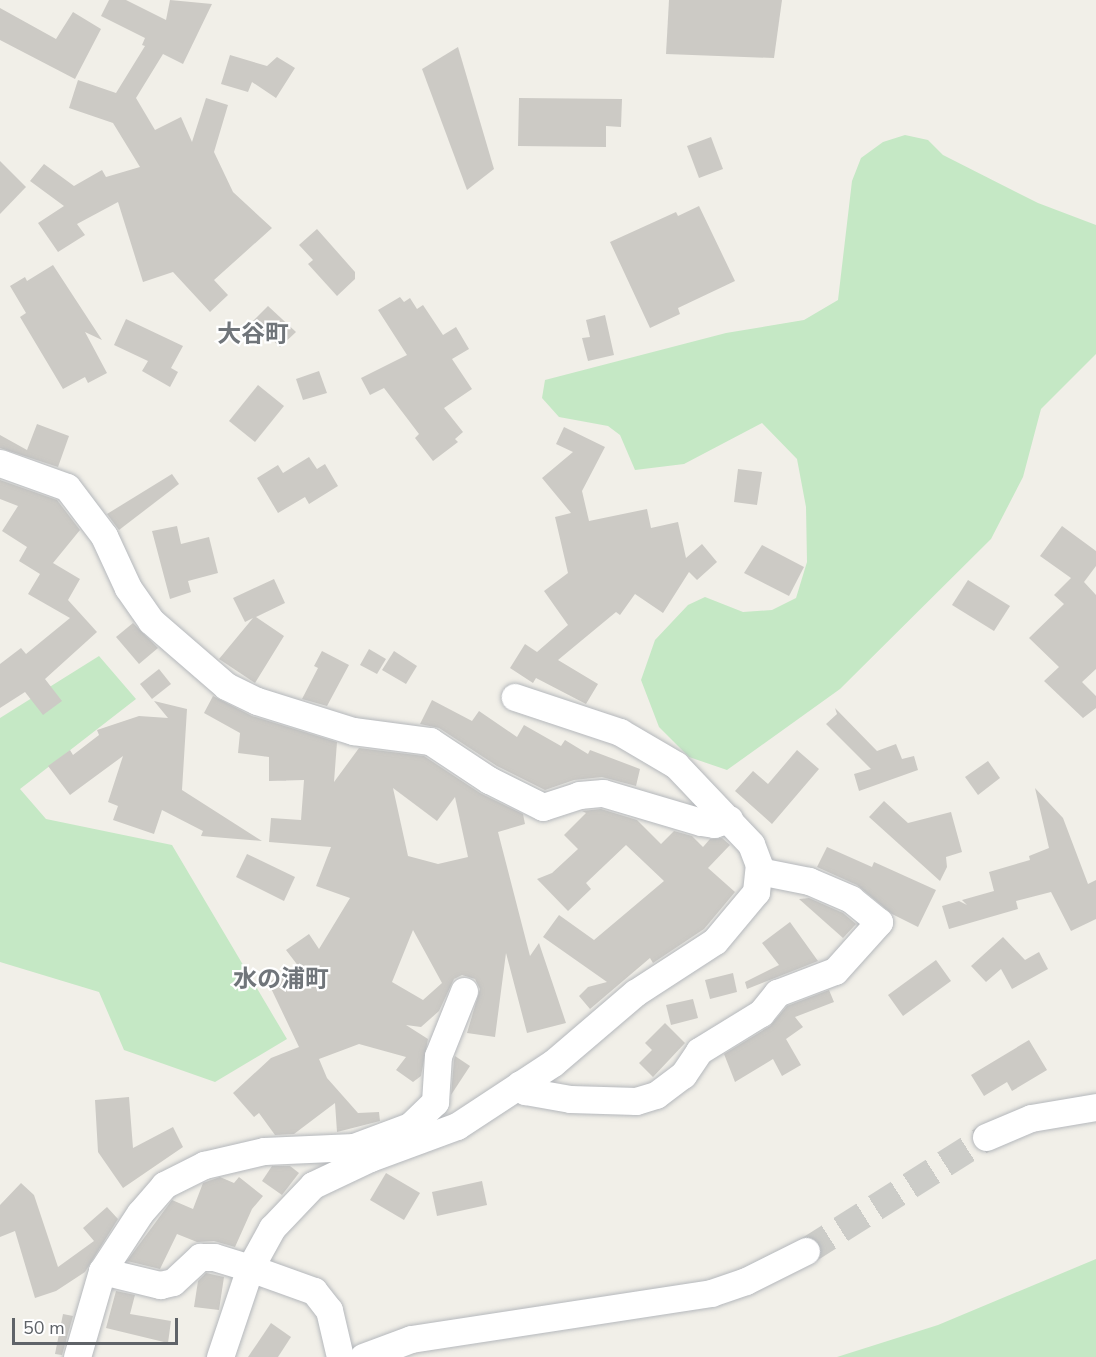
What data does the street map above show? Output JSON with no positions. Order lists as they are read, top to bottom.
{
  "districts": ["大谷町", "水の浦町"],
  "scale_bar": "50 m"
}
